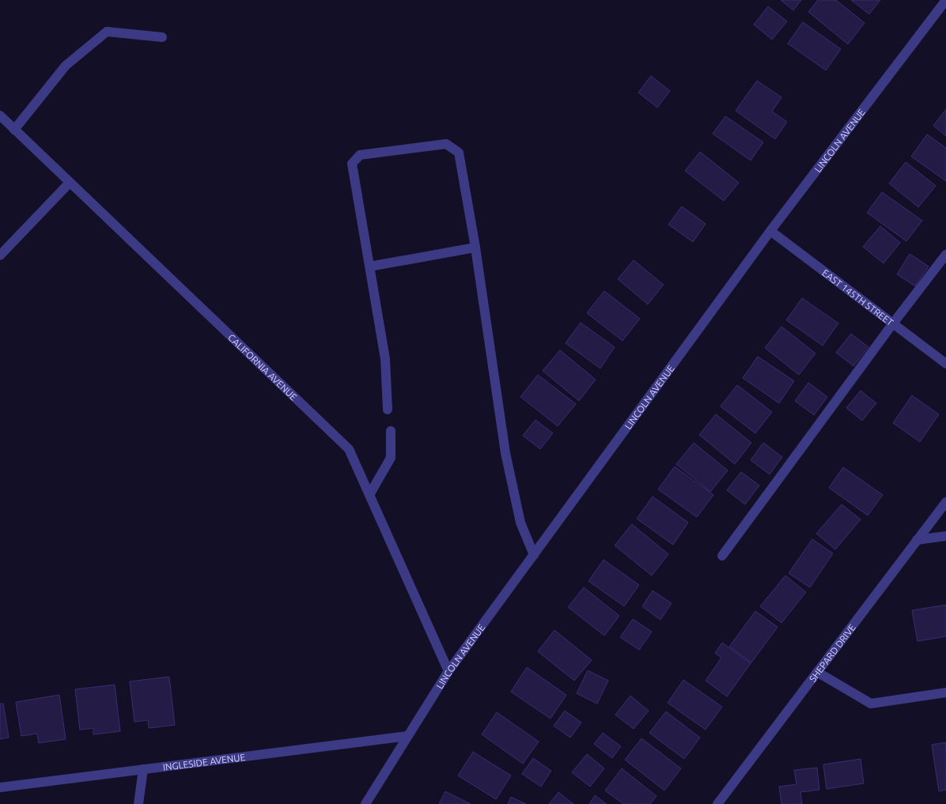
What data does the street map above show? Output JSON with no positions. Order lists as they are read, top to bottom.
{
  "streets": {
    "street": [
      "LINCOLN AVENUE",
      "EAST 145TH STREET",
      "CALIFORNIA AVENUE",
      "SHEPARD DRIVE",
      "INGLESIDE AVENUE"
    ]
  },
  "crossings": [
    ["LINCOLN AVENUE", "EAST 145TH STREET"],
    ["LINCOLN AVENUE", "CALIFORNIA AVENUE"],
    ["LINCOLN AVENUE", "INGLESIDE AVENUE"]
  ]
}
